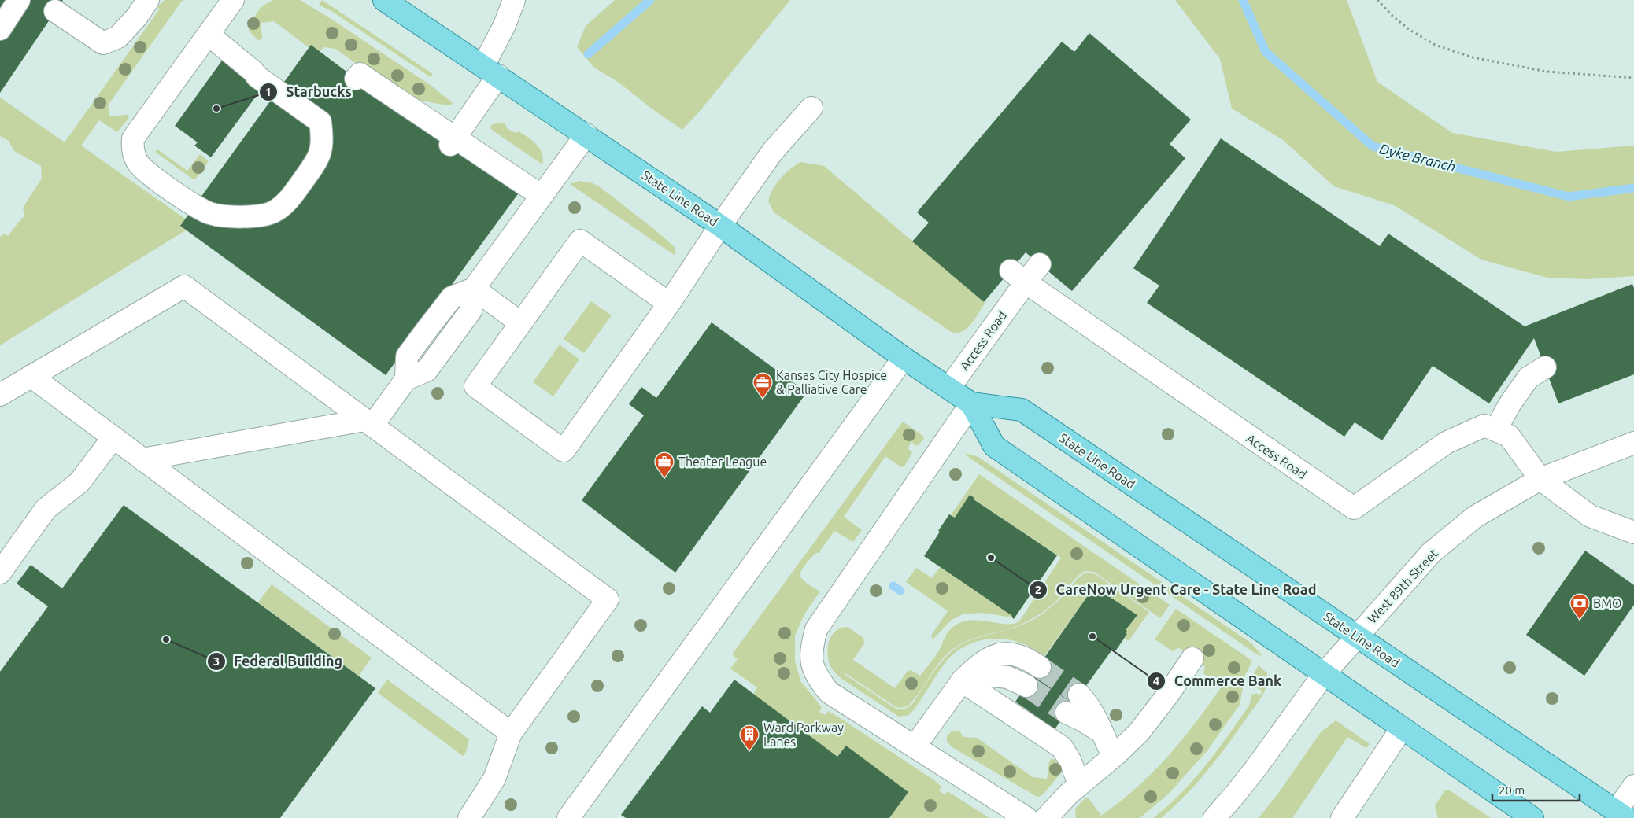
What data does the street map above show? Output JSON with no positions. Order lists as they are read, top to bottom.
{
  "streets": {
    "main road": ["State Line Road"],
    "street": ["Access Road", "West 89th Street"]
  },
  "crossings": [
    ["State Line Road", "Access Road"],
    ["State Line Road", "West 89th Street"],
    ["Access Road", "West 89th Street"]
  ],
  "water": ["Dyke Branch"],
  "places": {
    "other": [
      "Starbucks",
      "CareNow Urgent Care - State Line Road",
      "Commerce Bank",
      "Federal Building"
    ],
    "office": ["Kansas City Hospice & Palliative Care", "Theater League"],
    "bank": ["BMO"],
    "building": ["Ward Parkway Lanes"]
  },
  "scale_bar": "20 m"
}
